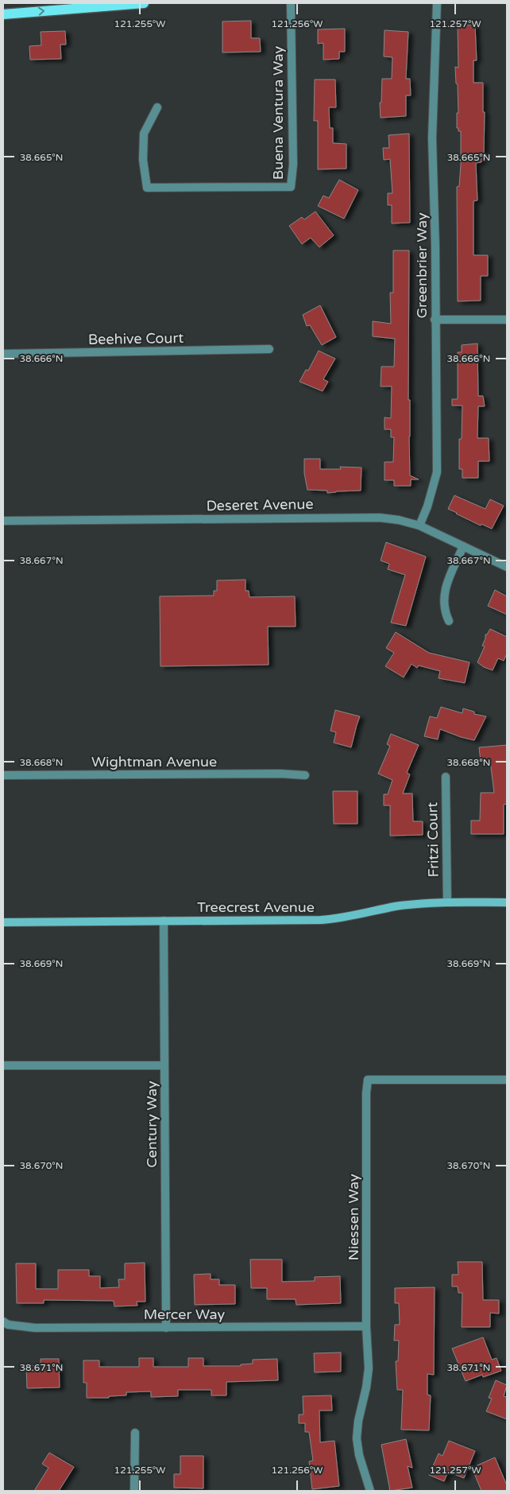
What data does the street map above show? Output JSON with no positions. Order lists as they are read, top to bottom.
{
  "streets": {
    "street": [
      "Buena Ventura Way",
      "Greenbrier Way",
      "Beehive Court",
      "Deseret Avenue",
      "Wightman Avenue",
      "Fritzi Court",
      "Treecrest Avenue",
      "Century Way",
      "Niessen Way",
      "Mercer Way"
    ]
  },
  "crossings": [
    ["Greenbrier Way", "Deseret Avenue"],
    ["Fritzi Court", "Treecrest Avenue"],
    ["Treecrest Avenue", "Century Way"],
    ["Century Way", "Mercer Way"],
    ["Niessen Way", "Mercer Way"]
  ],
  "coordinates": [
    "121.255°W",
    "121.256°W",
    "121.257°W",
    "38.665°N",
    "38.666°N",
    "38.667°N",
    "38.668°N",
    "38.669°N",
    "38.670°N",
    "38.671°N"
  ]
}
